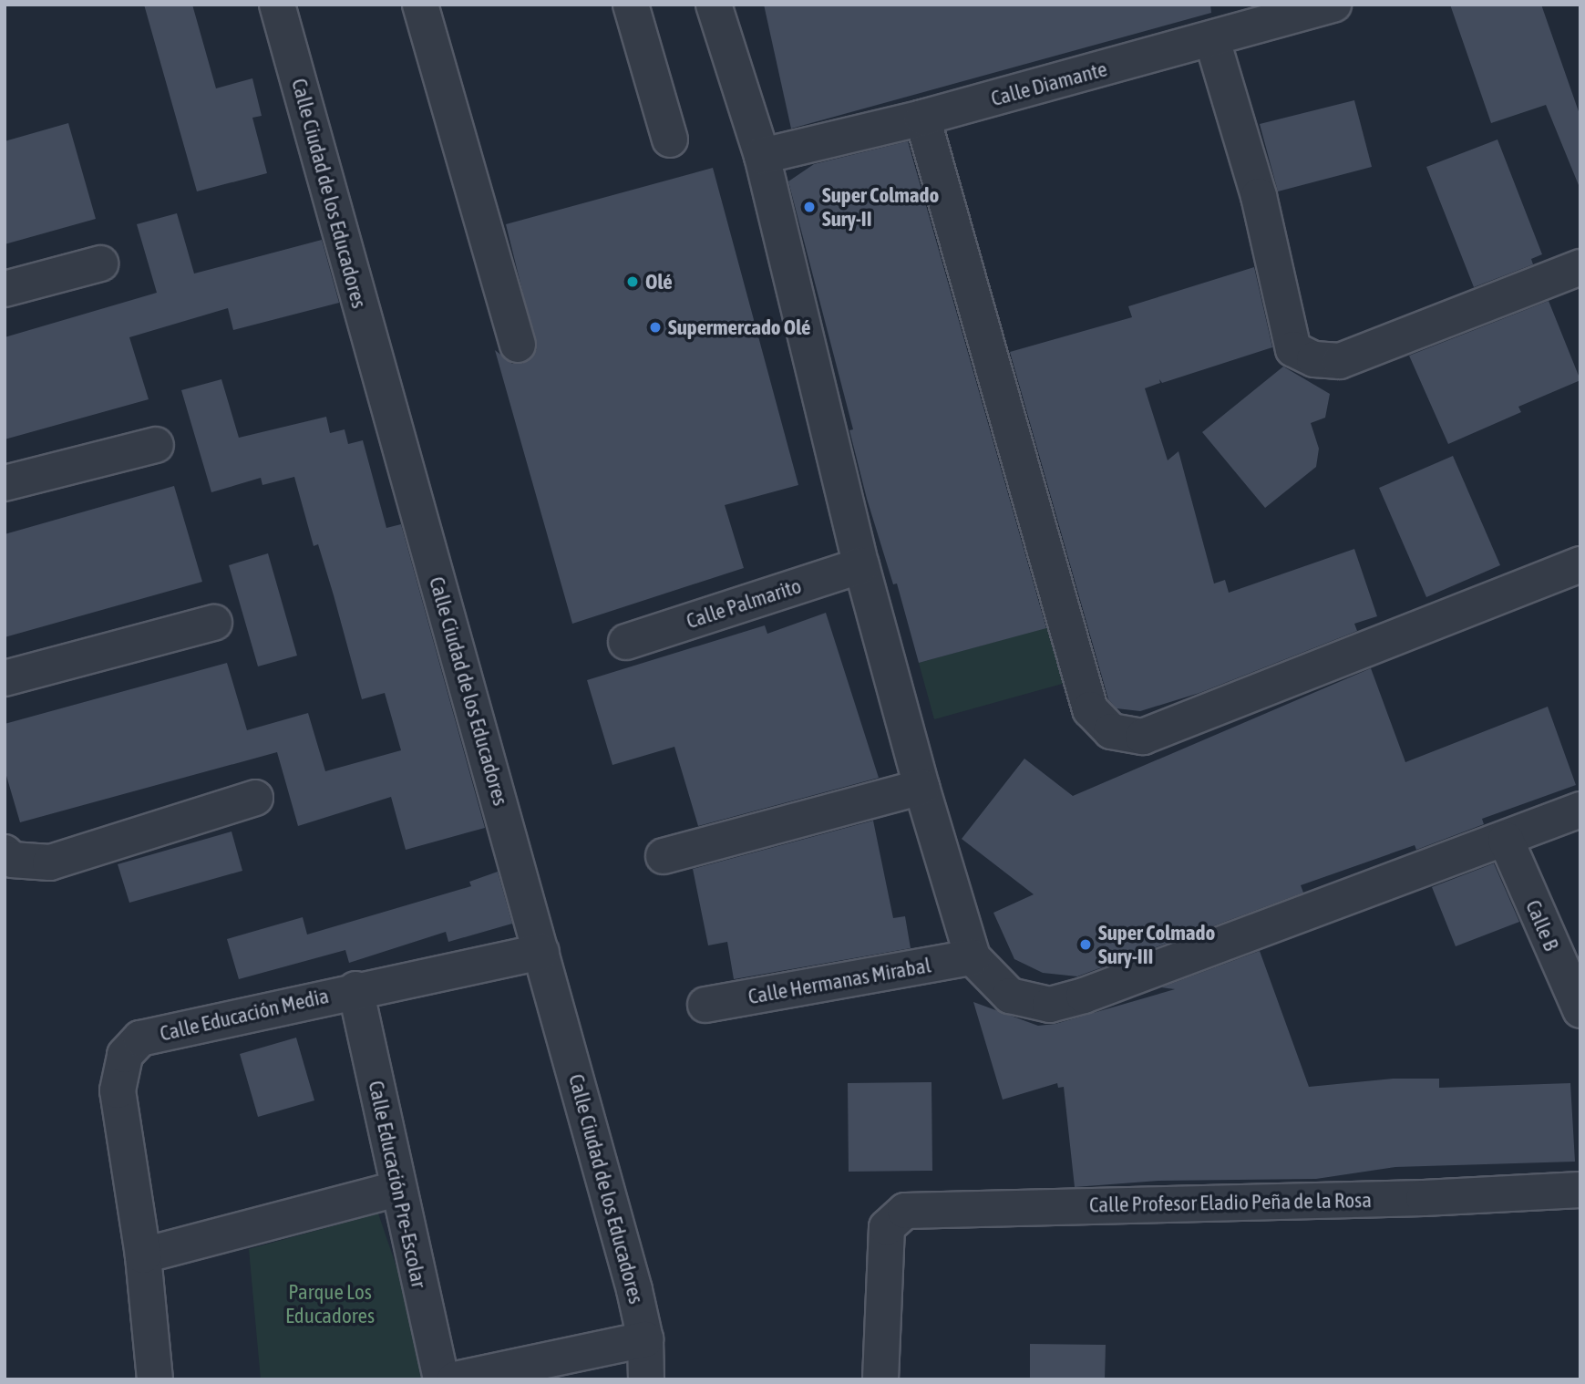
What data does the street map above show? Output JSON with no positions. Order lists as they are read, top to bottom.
{
  "streets": {
    "street": [
      "Calle Diamante",
      "Calle Ciudad de los Educadores",
      "Calle Palmarito",
      "Calle B",
      "Calle Hermanas Mirabal",
      "Calle Educación Media",
      "Calle Educación Pre-Escolar",
      "Calle Profesor Eladio Peña de la Rosa"
    ]
  },
  "crossings": [
    ["Calle Ciudad de los Educadores", "Calle Educación Media"],
    ["Calle Educación Media", "Calle Educación Pre-Escolar"]
  ],
  "parks": ["Parque Los Educadores"],
  "places": [
    "Super Colmado Sury-II",
    "Olé",
    "Supermercado Olé",
    "Super Colmado Sury-III"
  ]
}
